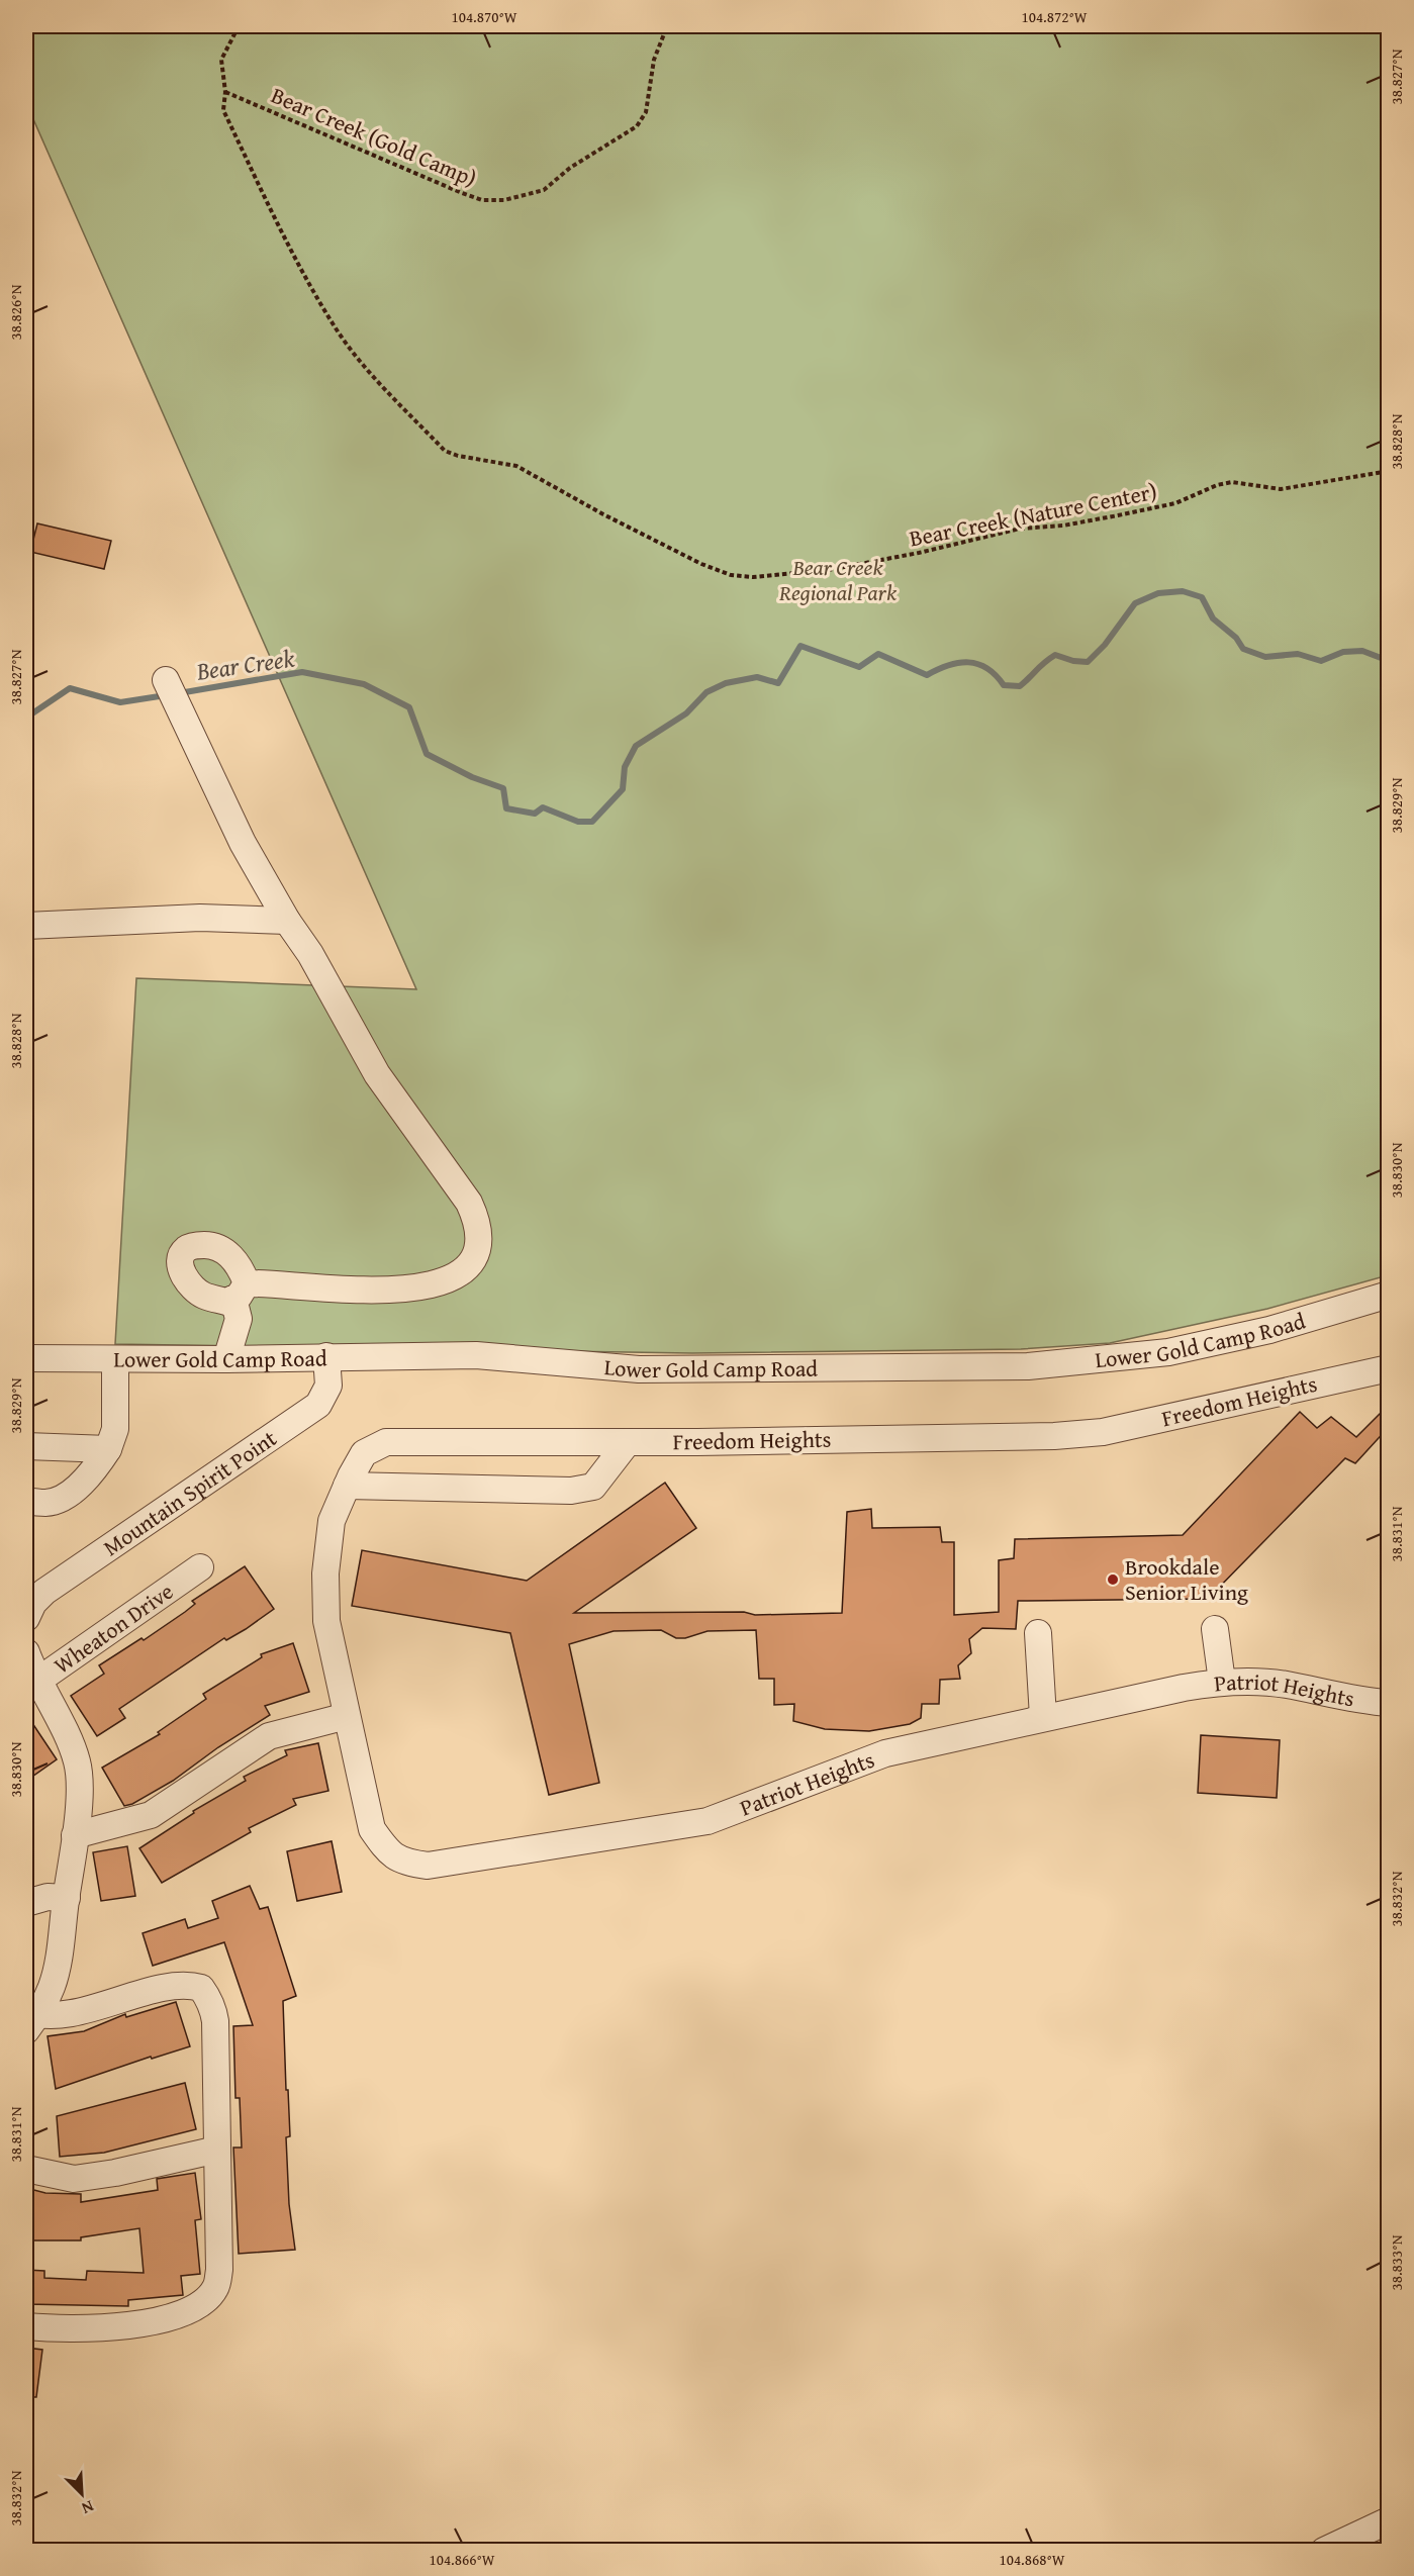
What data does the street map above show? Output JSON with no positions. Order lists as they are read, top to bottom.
{
  "streets": {
    "street": [
      "Lower Gold Camp Road",
      "Freedom Heights",
      "Mountain Spirit Point",
      "Wheaton Drive",
      "Patriot Heights"
    ],
    "path": ["Bear Creek (Gold Camp)", "Bear Creek (Nature Center)"]
  },
  "crossings": [
    ["Bear Creek (Gold Camp)", "Bear Creek (Nature Center)"],
    ["Lower Gold Camp Road", "Mountain Spirit Point"],
    ["Freedom Heights", "Patriot Heights"]
  ],
  "water": ["Bear Creek"],
  "parks": ["Bear Creek Regional Park"],
  "places": ["Brookdale Senior Living"],
  "north": "bottom right",
  "coordinates": [
    "104.870°W",
    "104.872°W",
    "38.827°N",
    "38.826°N",
    "38.828°N",
    "38.829°N",
    "38.830°N",
    "38.831°N",
    "38.832°N",
    "38.833°N",
    "104.866°W",
    "104.868°W"
  ]
}
